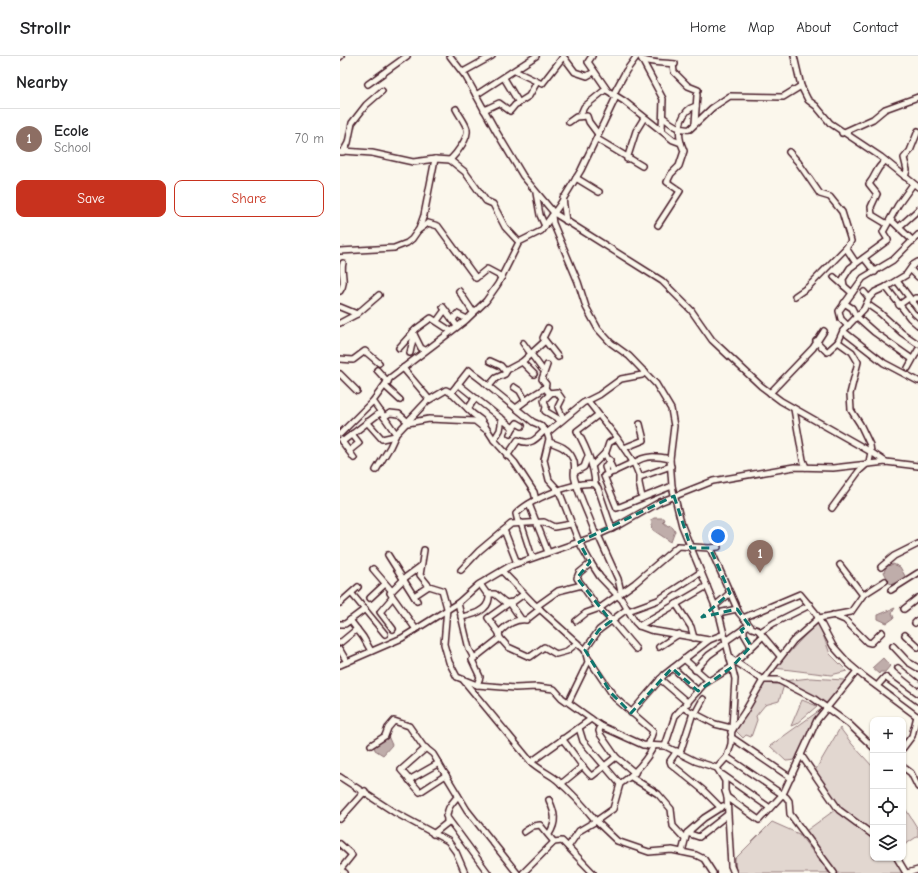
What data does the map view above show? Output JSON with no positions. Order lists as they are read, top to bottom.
{
  "page": {
    "header": "Strollr",
    "nav": [
      "Home",
      "Map",
      "About",
      "Contact"
    ],
    "heading": "Nearby",
    "list": [
      {
        "mark": "1",
        "name": "Ecole",
        "note": "School",
        "value": "70 m"
      }
    ],
    "buttons": ["Save", "Share"],
    "pins": "1",
    "map_buttons": ["+", "−"]
  }
}
